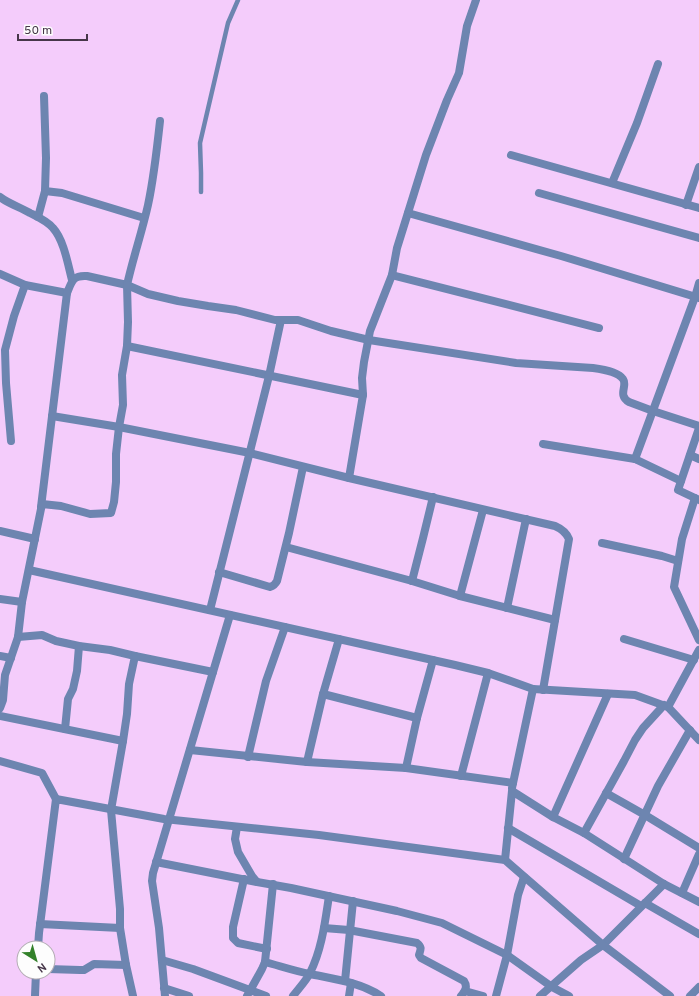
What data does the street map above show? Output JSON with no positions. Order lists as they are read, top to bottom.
{
  "scale_bar": "50 m",
  "north": "bottom right"
}
